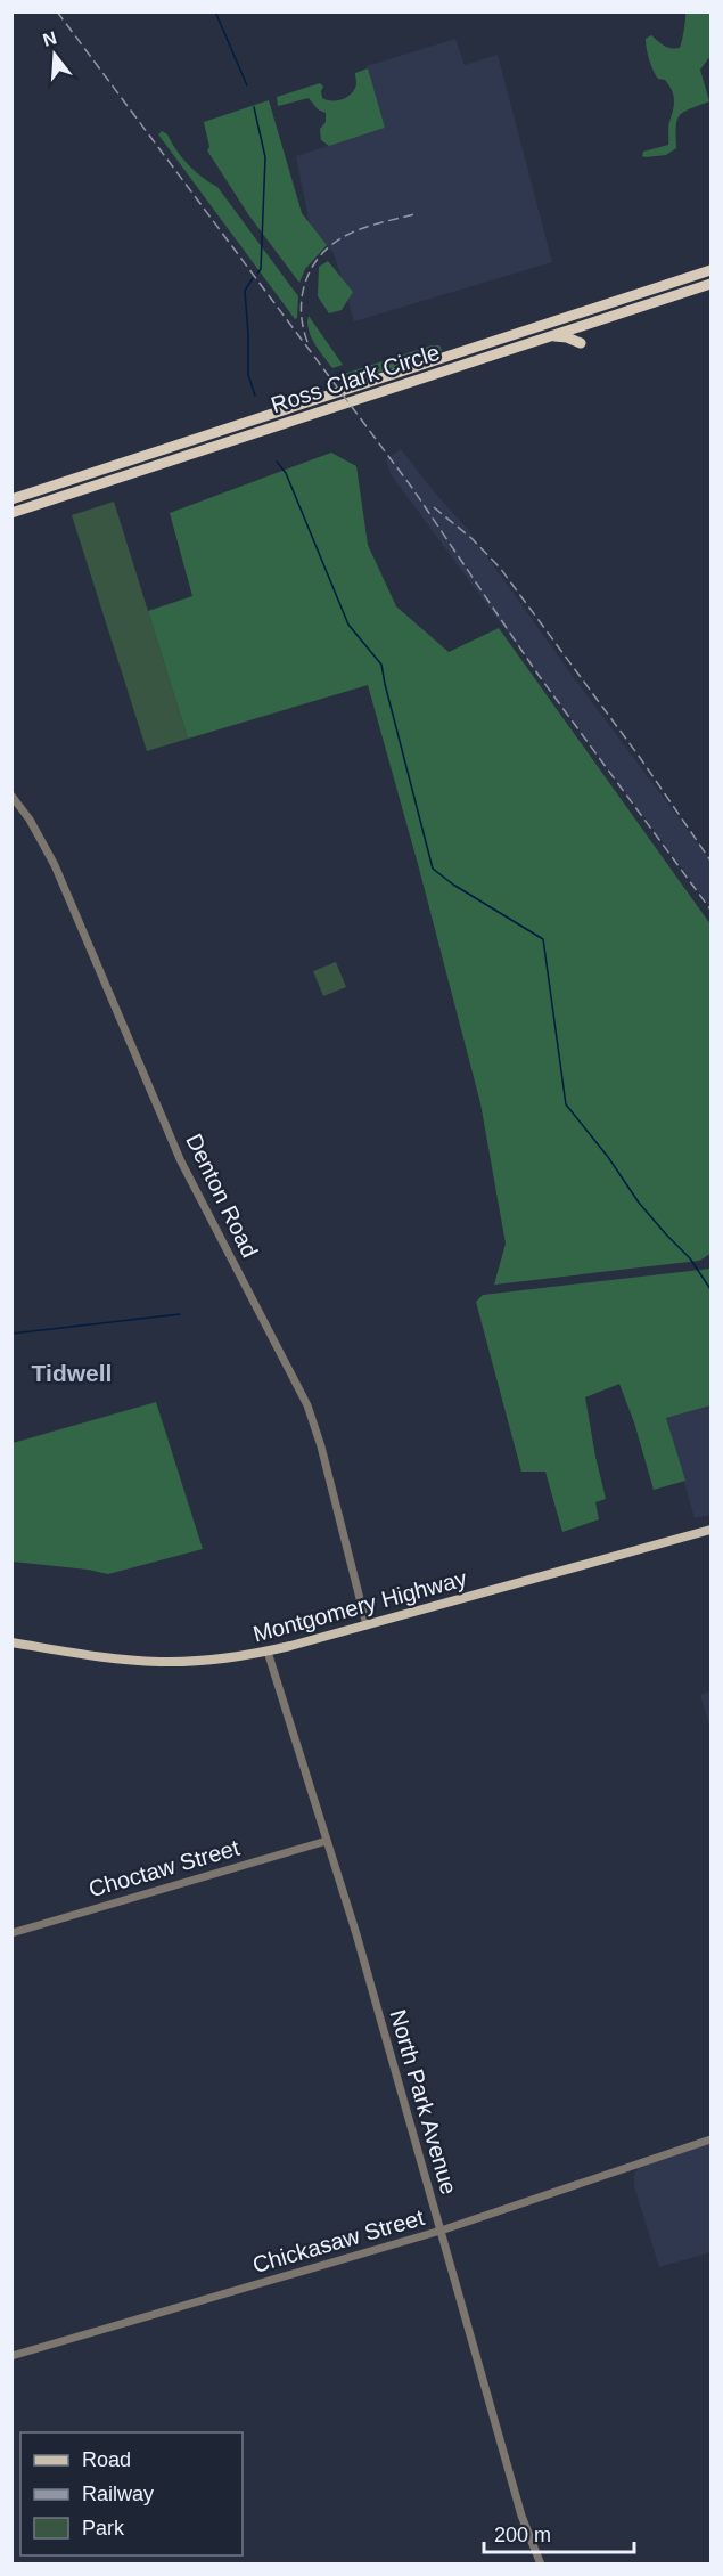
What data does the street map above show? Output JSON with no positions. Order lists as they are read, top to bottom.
{
  "streets": {
    "highway": ["Ross Clark Circle"],
    "main road": ["Montgomery Highway"],
    "street": [
      "Denton Road",
      "Choctaw Street",
      "North Park Avenue",
      "Chickasaw Street"
    ]
  },
  "crossings": [
    ["Denton Road", "Montgomery Highway"],
    ["Montgomery Highway", "North Park Avenue"],
    ["Choctaw Street", "North Park Avenue"],
    ["North Park Avenue", "Chickasaw Street"]
  ],
  "districts": ["Tidwell"],
  "legend": ["Road", "Railway", "Park"],
  "scale_bar": "200 m",
  "north": "top"
}
